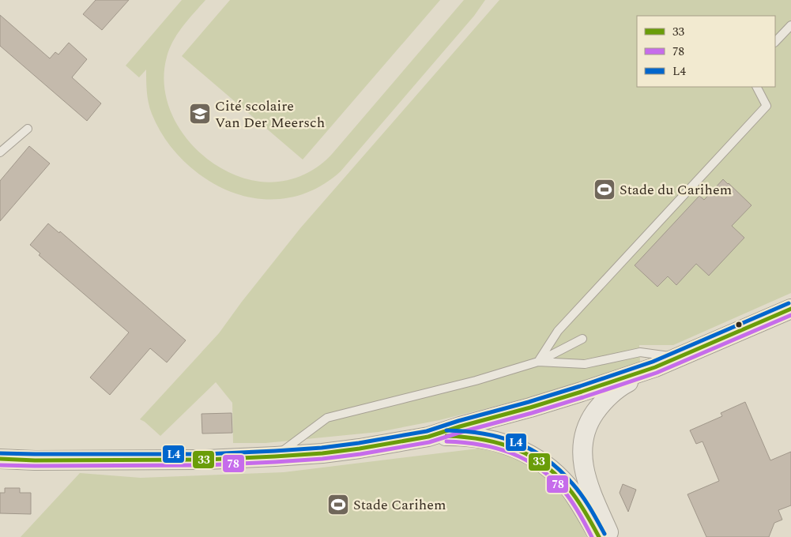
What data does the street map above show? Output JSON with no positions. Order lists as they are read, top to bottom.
{
  "places": {
    "school or university": ["Cité scolaire Van Der Meersch"],
    "sports": ["Stade du Carihem", "Stade Carihem"]
  },
  "lines": ["transit line L4", "transit line 33", "transit line 78"],
  "legend": ["33", "78", "L4"]
}
